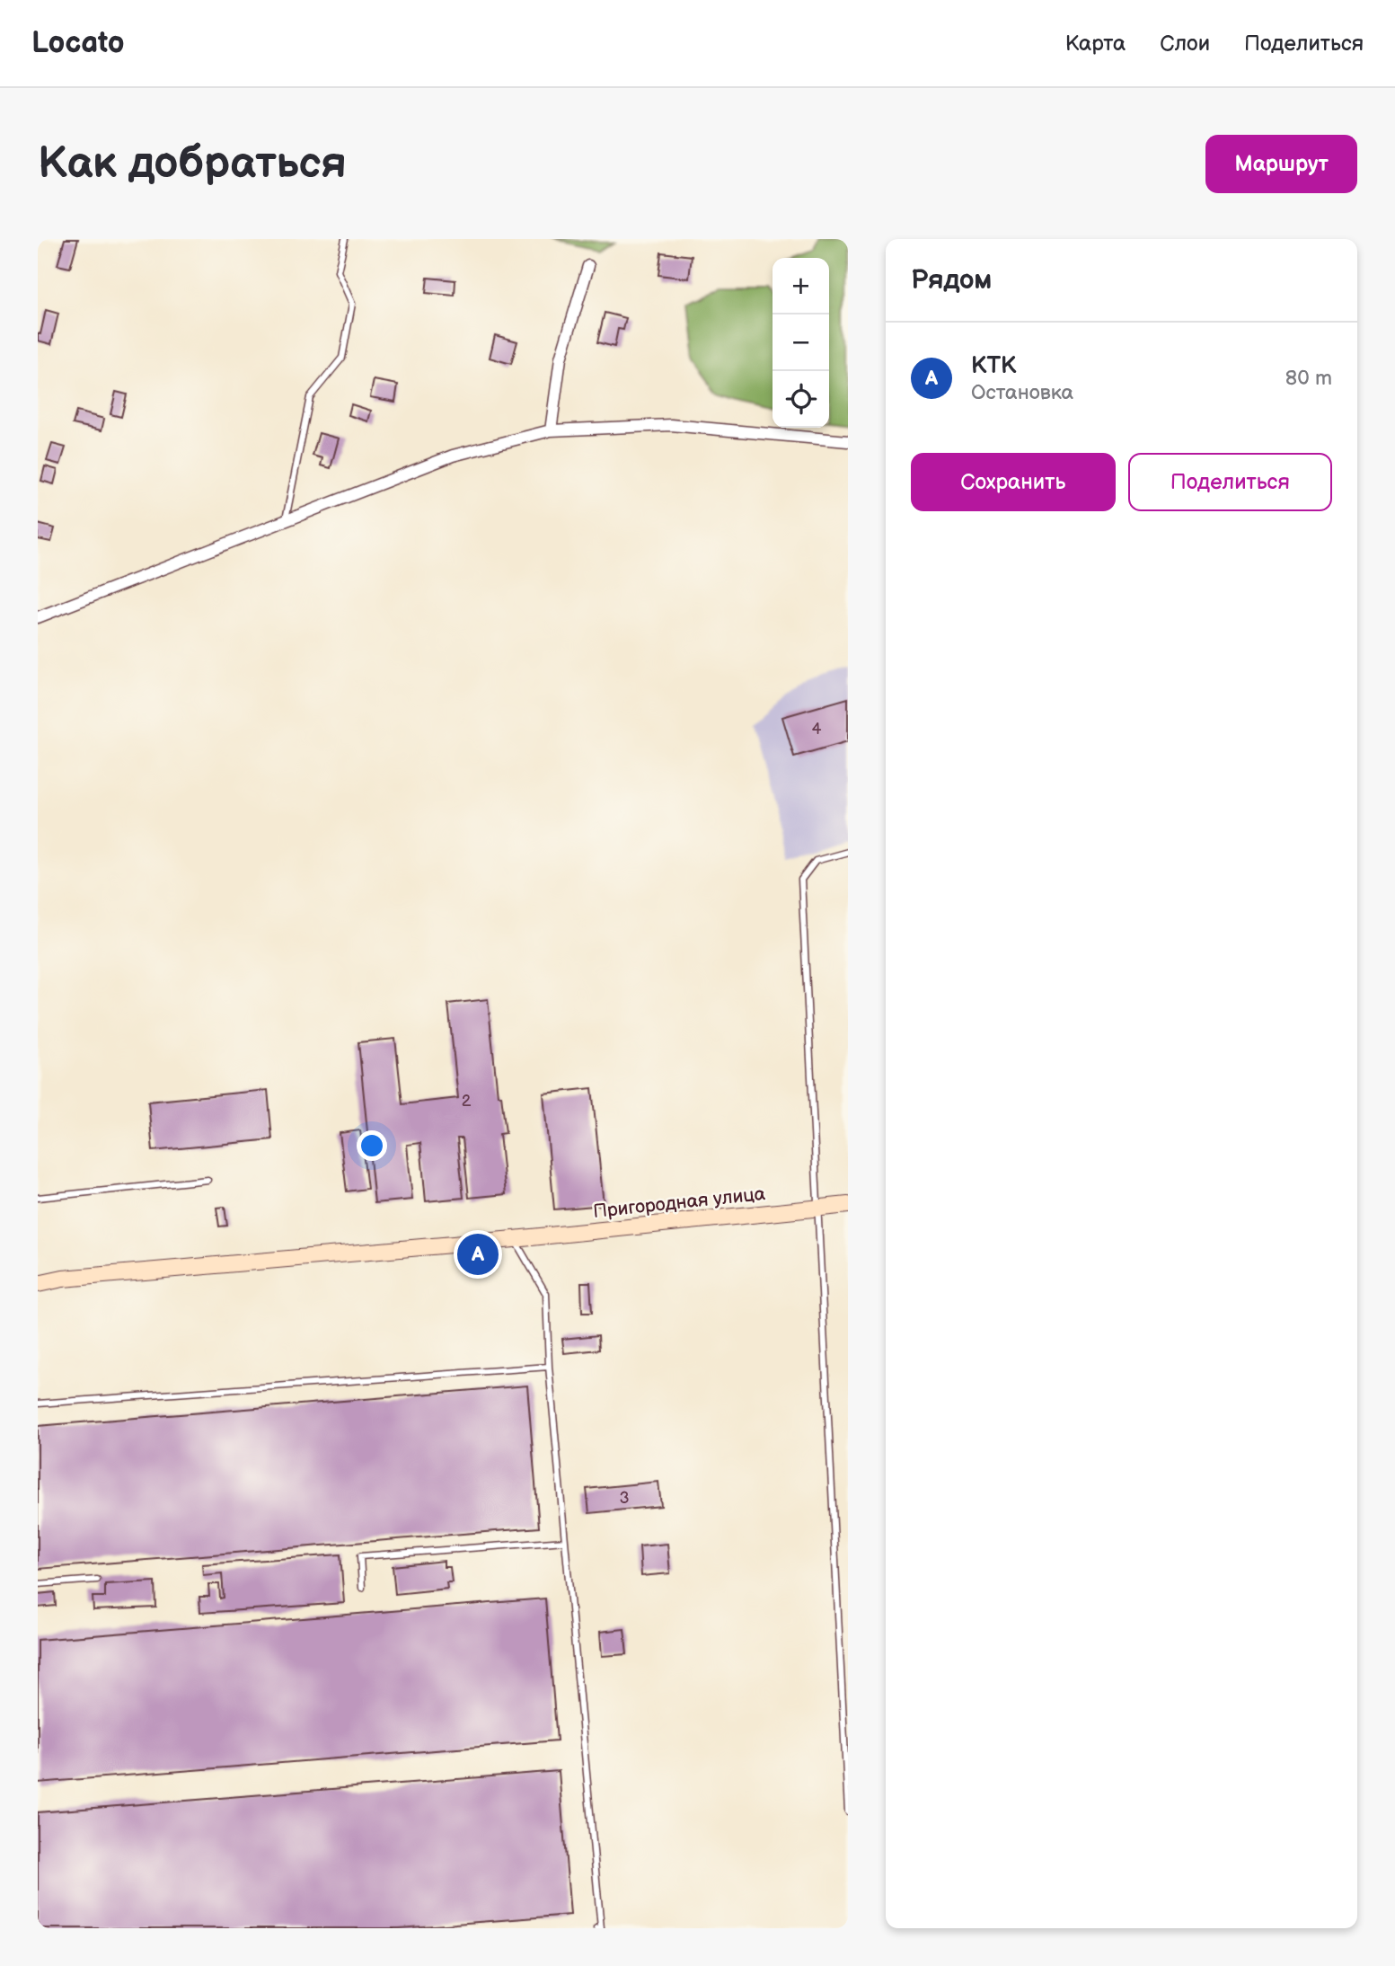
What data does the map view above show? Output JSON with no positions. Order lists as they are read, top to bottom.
{
  "streets": {
    "street": ["Пригородная улица"]
  },
  "house_numbers": ["4", "2", "3"],
  "page": {
    "header": "Locato",
    "nav": ["Карта", "Слои", "Поделиться"],
    "buttons": [
      "Маршрут",
      ["Сохранить", "Поделиться"]
    ],
    "title": "Как добраться",
    "heading": "Рядом",
    "map_buttons": ["+", "−"],
    "list": [
      {
        "mark": "A",
        "name": "КТК",
        "note": "Остановка",
        "value": "80 m"
      }
    ],
    "pins": "A"
  }
}
